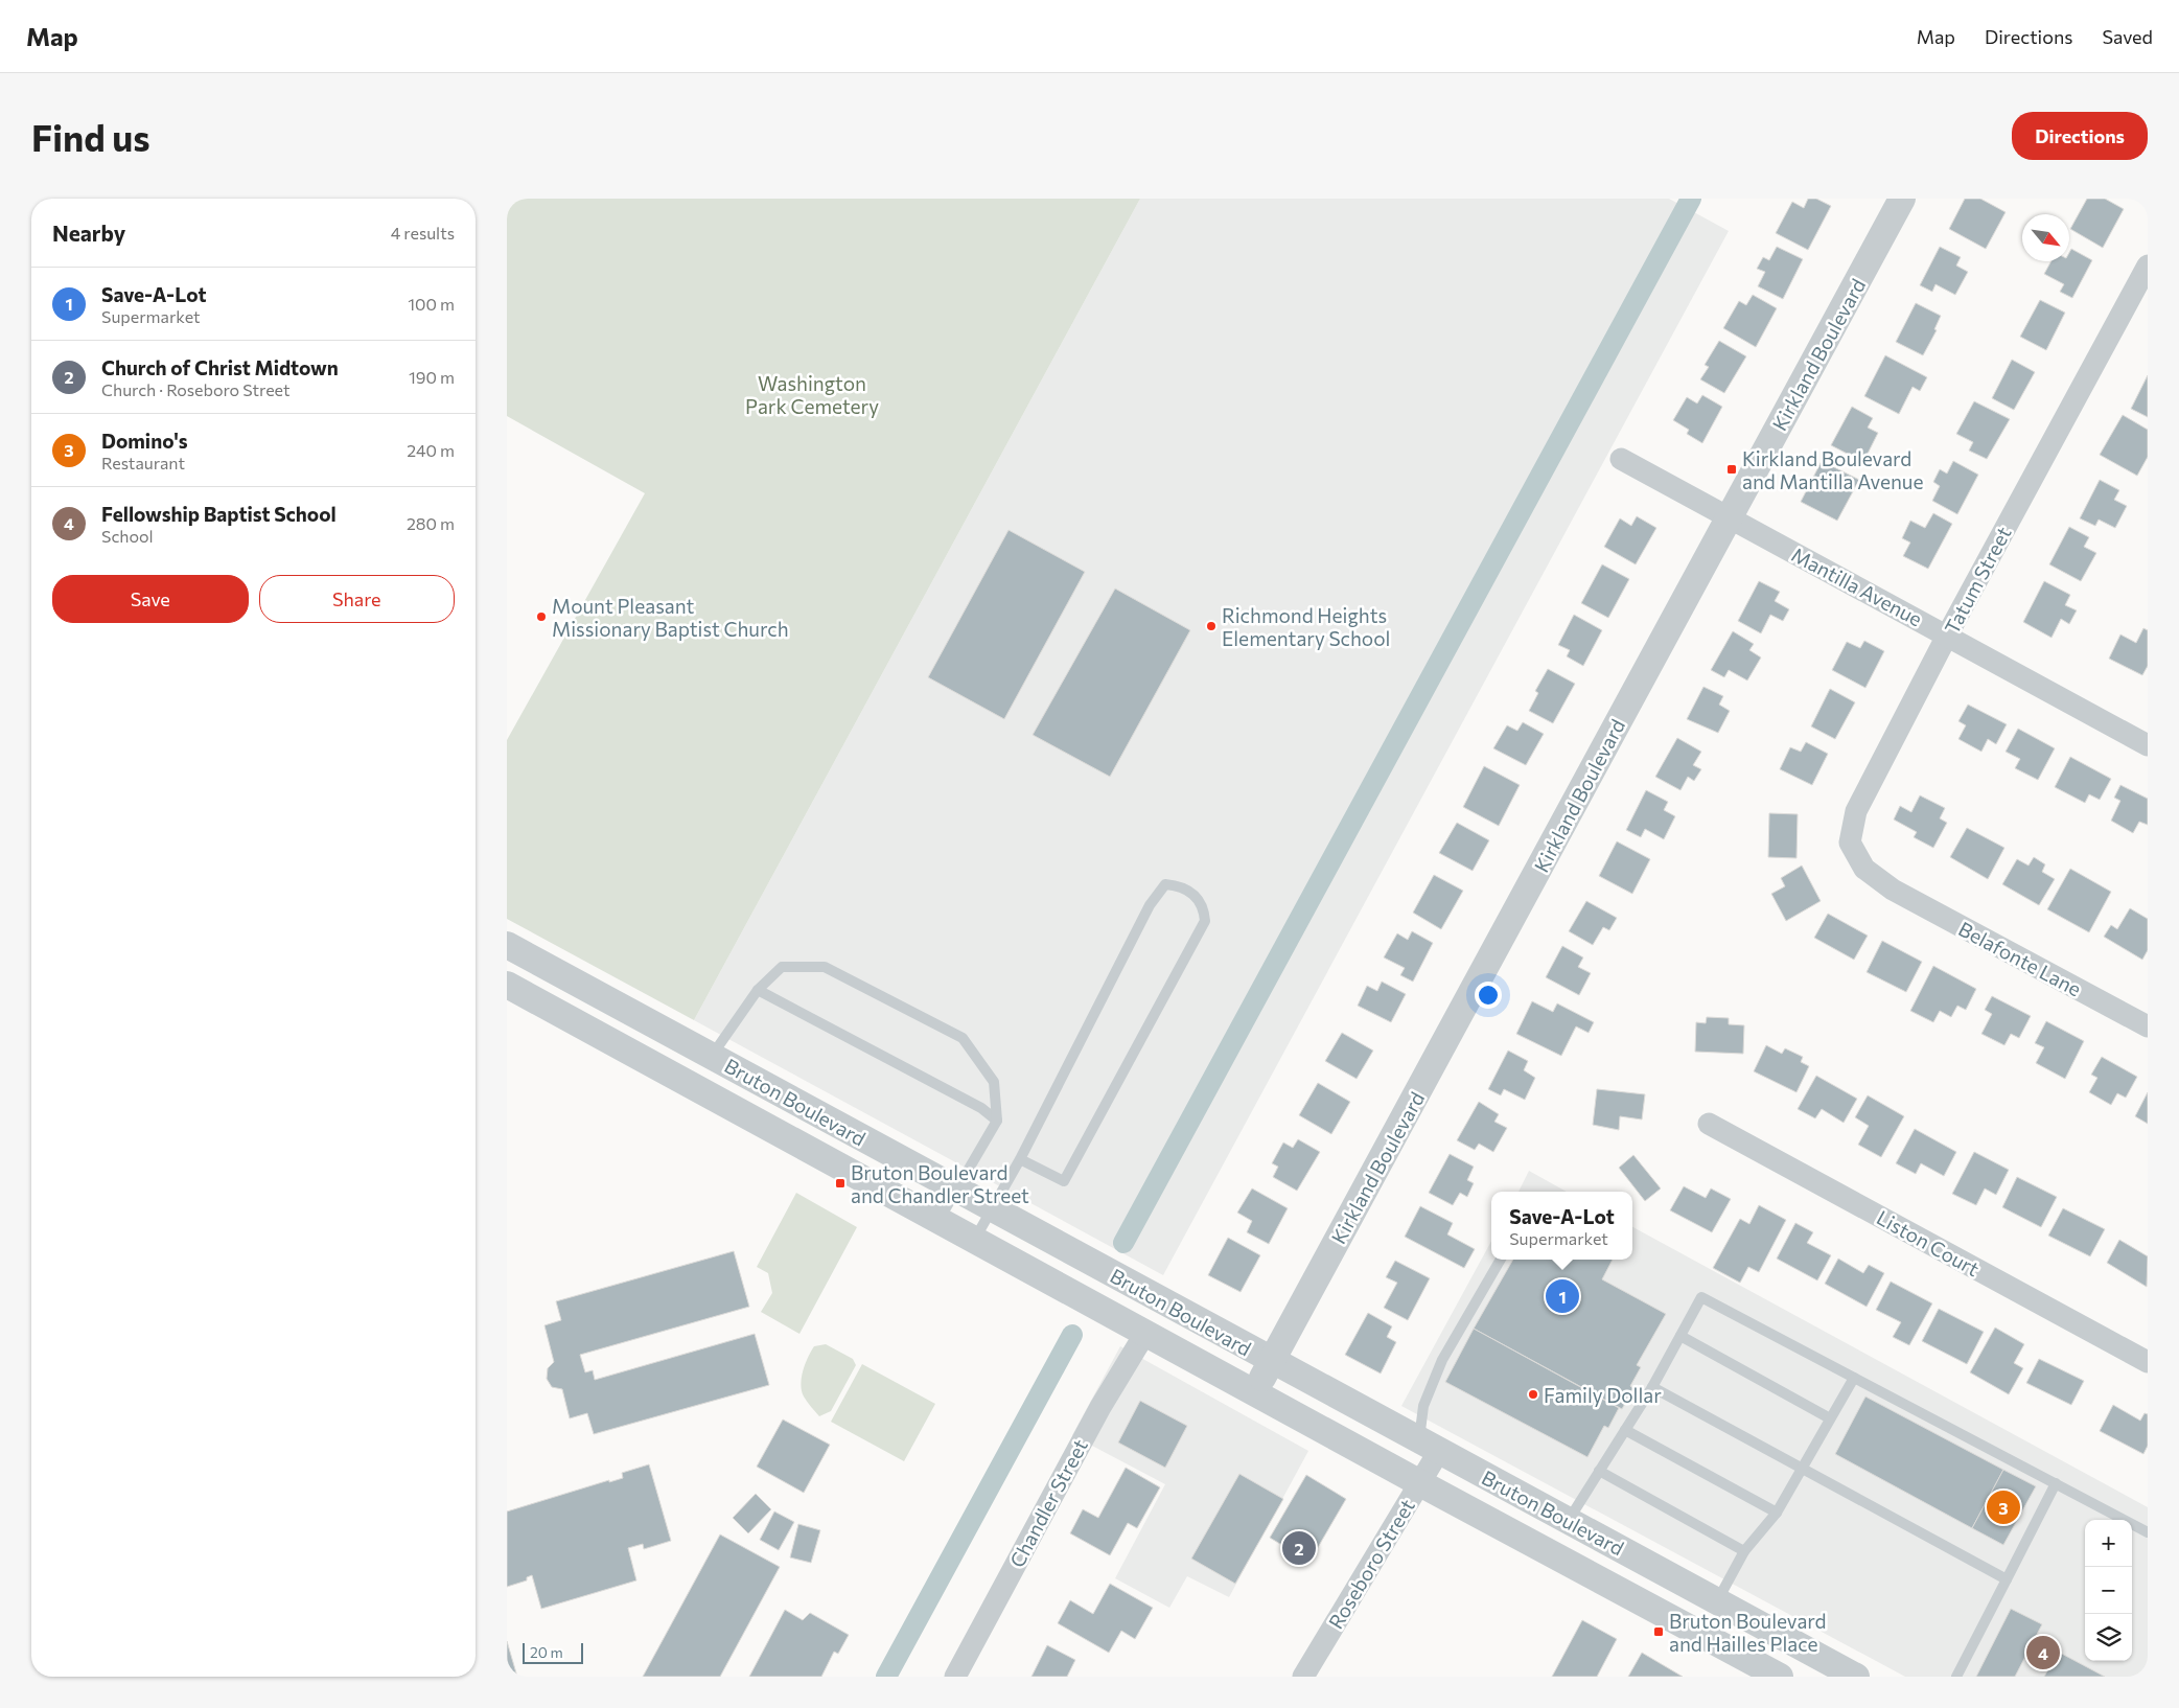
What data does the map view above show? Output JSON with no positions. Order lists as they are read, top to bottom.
{
  "streets": {
    "street": [
      "Kirkland Boulevard",
      "Tatum Street",
      "Mantilla Avenue",
      "Belafonte Lane",
      "Bruton Boulevard",
      "Liston Court",
      "Chandler Street",
      "Roseboro Street"
    ]
  },
  "crossings": [
    ["Kirkland Boulevard", "Mantilla Avenue"],
    ["Kirkland Boulevard", "Bruton Boulevard"],
    ["Tatum Street", "Mantilla Avenue"],
    ["Tatum Street", "Belafonte Lane"],
    ["Bruton Boulevard", "Chandler Street"],
    ["Bruton Boulevard", "Roseboro Street"]
  ],
  "parks": ["Washington Park Cemetery"],
  "places": {
    "transit": ["Kirkland Boulevard and Mantilla Avenue", "Bruton Boulevard and Chandler Street", "Bruton Boulevard and Hailles Place"],
    "other": ["Mount Pleasant Missionary Baptist Church", "Richmond Heights Elementary School", "Family Dollar"]
  },
  "scale_bar": "20 m",
  "north": "bottom right",
  "page": {
    "header": "Map",
    "nav": ["Map", "Directions", "Saved"],
    "buttons": [
      "Directions",
      ["Save", "Share"]
    ],
    "title": "Find us",
    "heading": ["Nearby", "4 results"],
    "list": [
      {
        "mark": "1",
        "name": "Save-A-Lot",
        "note": "Supermarket",
        "value": "100 m"
      },
      {
        "mark": "2",
        "name": "Church of Christ Midtown",
        "note": "Church · Roseboro Street",
        "value": "190 m"
      },
      {
        "mark": "3",
        "name": "Domino's",
        "note": "Restaurant",
        "value": "240 m"
      },
      {
        "mark": "4",
        "name": "Fellowship Baptist School",
        "note": "School",
        "value": "280 m"
      }
    ],
    "popup": ["Save-A-Lot", "Supermarket"],
    "pins": [
      "1",
      "3",
      "2",
      "4"
    ],
    "map_buttons": ["+", "−"],
    "scale": "20 m"
  }
}
